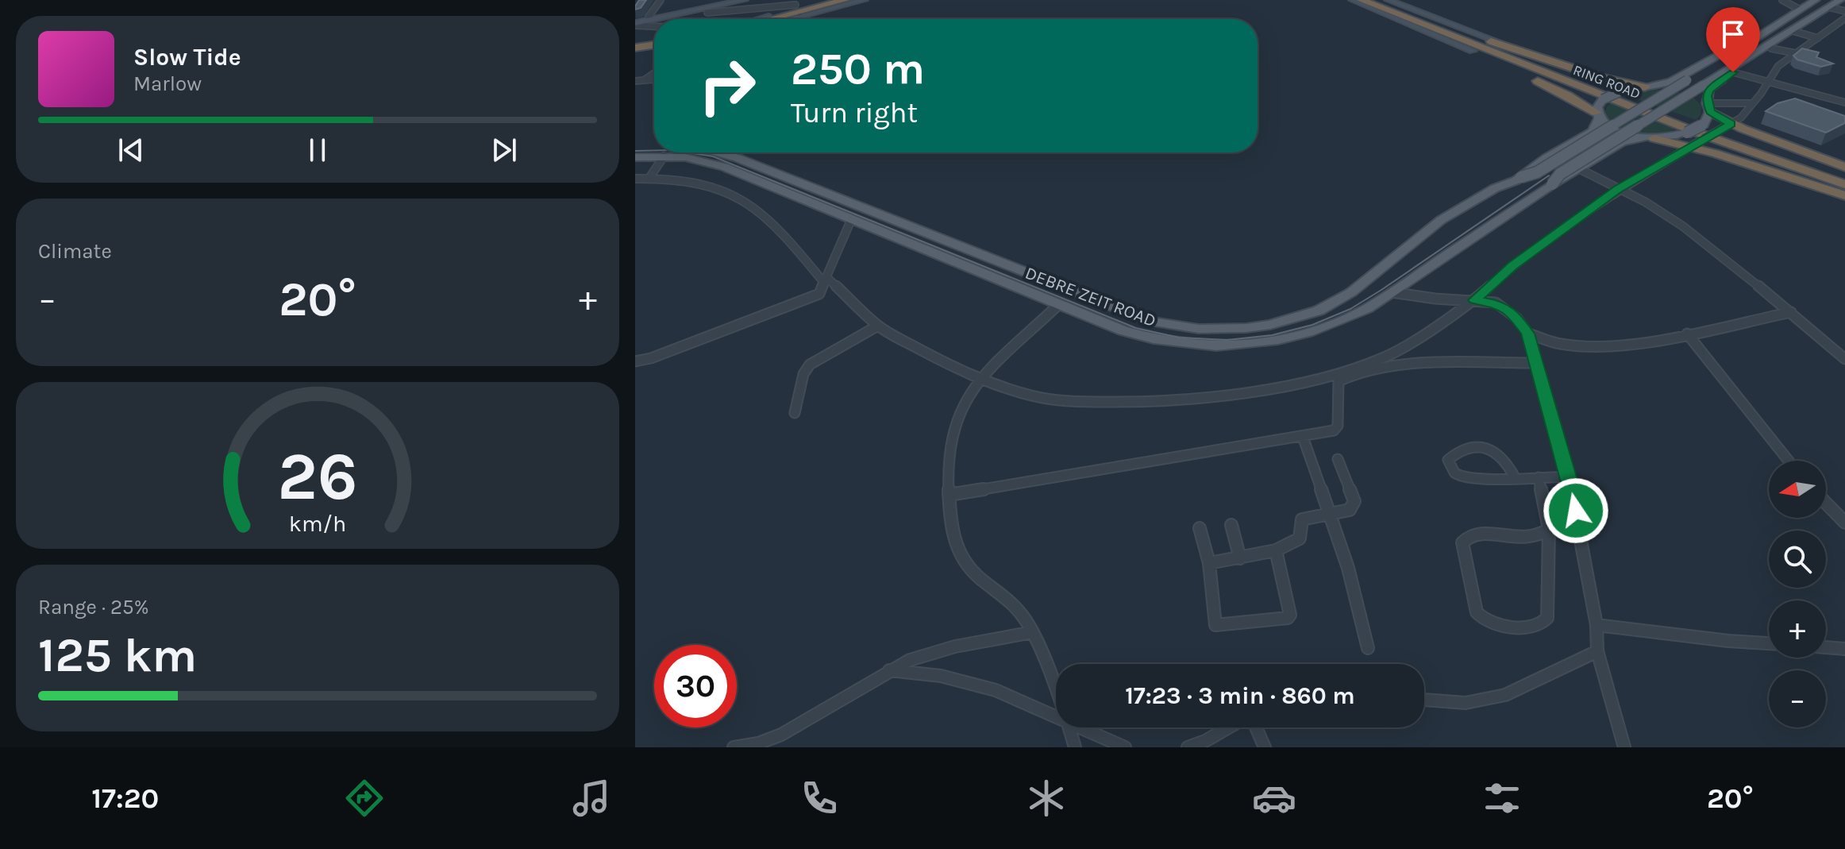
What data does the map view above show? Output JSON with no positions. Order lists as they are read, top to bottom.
{
  "streets": {
    "highway": ["RING ROAD"],
    "main road": ["DEBRE ZEIT ROAD"]
  },
  "north": "left",
  "page": {
    "turn": ["250 m", "Turn right"],
    "song": ["Slow Tide", "Marlow"],
    "tile": [
      "Climate",
      ["Range · 25%", "125 km"]
    ],
    "heat": ["−", "20°", "+"],
    "map_buttons": ["+", "−"],
    "limit": "30",
    "trip": "17:23 · 3 min · 860 m",
    "tabs": ["17:20", "20°"],
    "gauge": ["26", "km/h"]
  }
}
